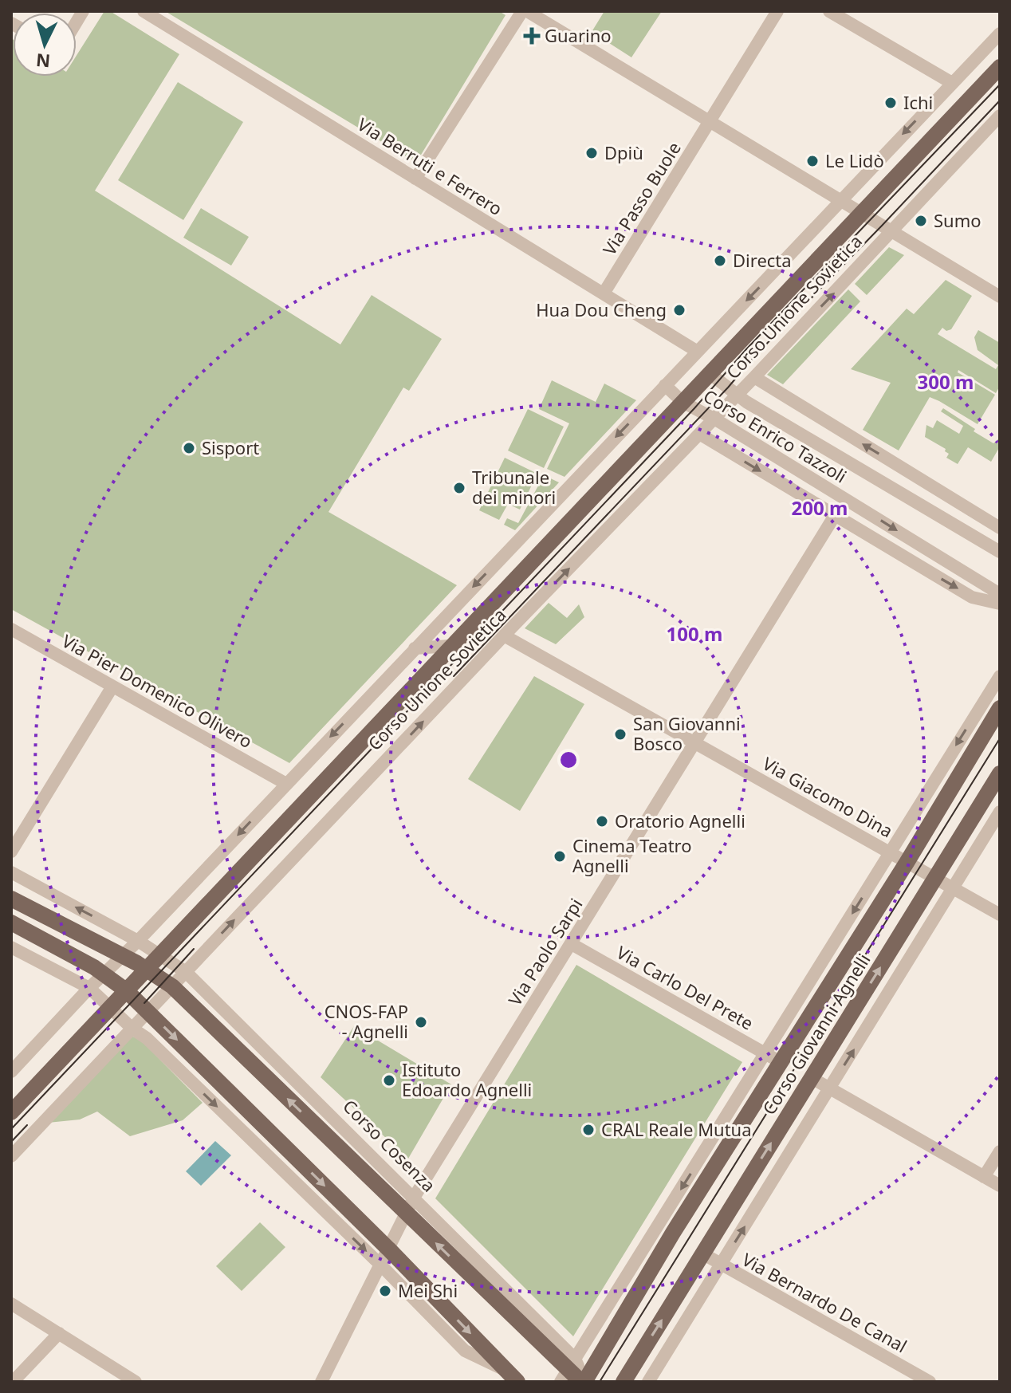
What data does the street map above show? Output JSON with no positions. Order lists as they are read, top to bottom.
{
  "streets": {
    "main road": ["Corso Unione Sovietica", "Corso Giovanni Agnelli", "Corso Cosenza"],
    "street": [
      "Via Berruti e Ferrero",
      "Via Passo Buole",
      "Corso Enrico Tazzoli",
      "Via Pier Domenico Olivero",
      "Via Giacomo Dina",
      "Via Paolo Sarpi",
      "Via Carlo Del Prete",
      "Via Bernardo De Canal"
    ]
  },
  "crossings": [
    ["Via Berruti e Ferrero", "Via Passo Buole"],
    ["Via Berruti e Ferrero", "Corso Unione Sovietica"],
    ["Corso Unione Sovietica", "Corso Enrico Tazzoli"],
    ["Corso Unione Sovietica", "Via Pier Domenico Olivero"],
    ["Corso Unione Sovietica", "Via Giacomo Dina"],
    ["Corso Unione Sovietica", "Corso Cosenza"],
    ["Via Giacomo Dina", "Via Paolo Sarpi"],
    ["Via Giacomo Dina", "Corso Giovanni Agnelli"],
    ["Via Paolo Sarpi", "Via Carlo Del Prete"],
    ["Via Paolo Sarpi", "Corso Cosenza"],
    ["Via Carlo Del Prete", "Corso Giovanni Agnelli"],
    ["Corso Giovanni Agnelli", "Corso Cosenza"],
    ["Corso Giovanni Agnelli", "Via Bernardo De Canal"]
  ],
  "places": {
    "health": ["Guarino"],
    "other": [
      "Ichi",
      "Dpiù",
      "Le Lidò",
      "Sumo",
      "Directa",
      "Hua Dou Cheng",
      "Sisport",
      "Tribunale dei minori",
      "San Giovanni Bosco",
      "Oratorio Agnelli",
      "Cinema Teatro Agnelli",
      "CNOS-FAP - Agnelli",
      "Istituto Edoardo Agnelli",
      "CRAL Reale Mutua",
      "Mei Shi"
    ]
  },
  "north": "bottom",
  "rings": ["300 m", "200 m", "100 m"]
}
